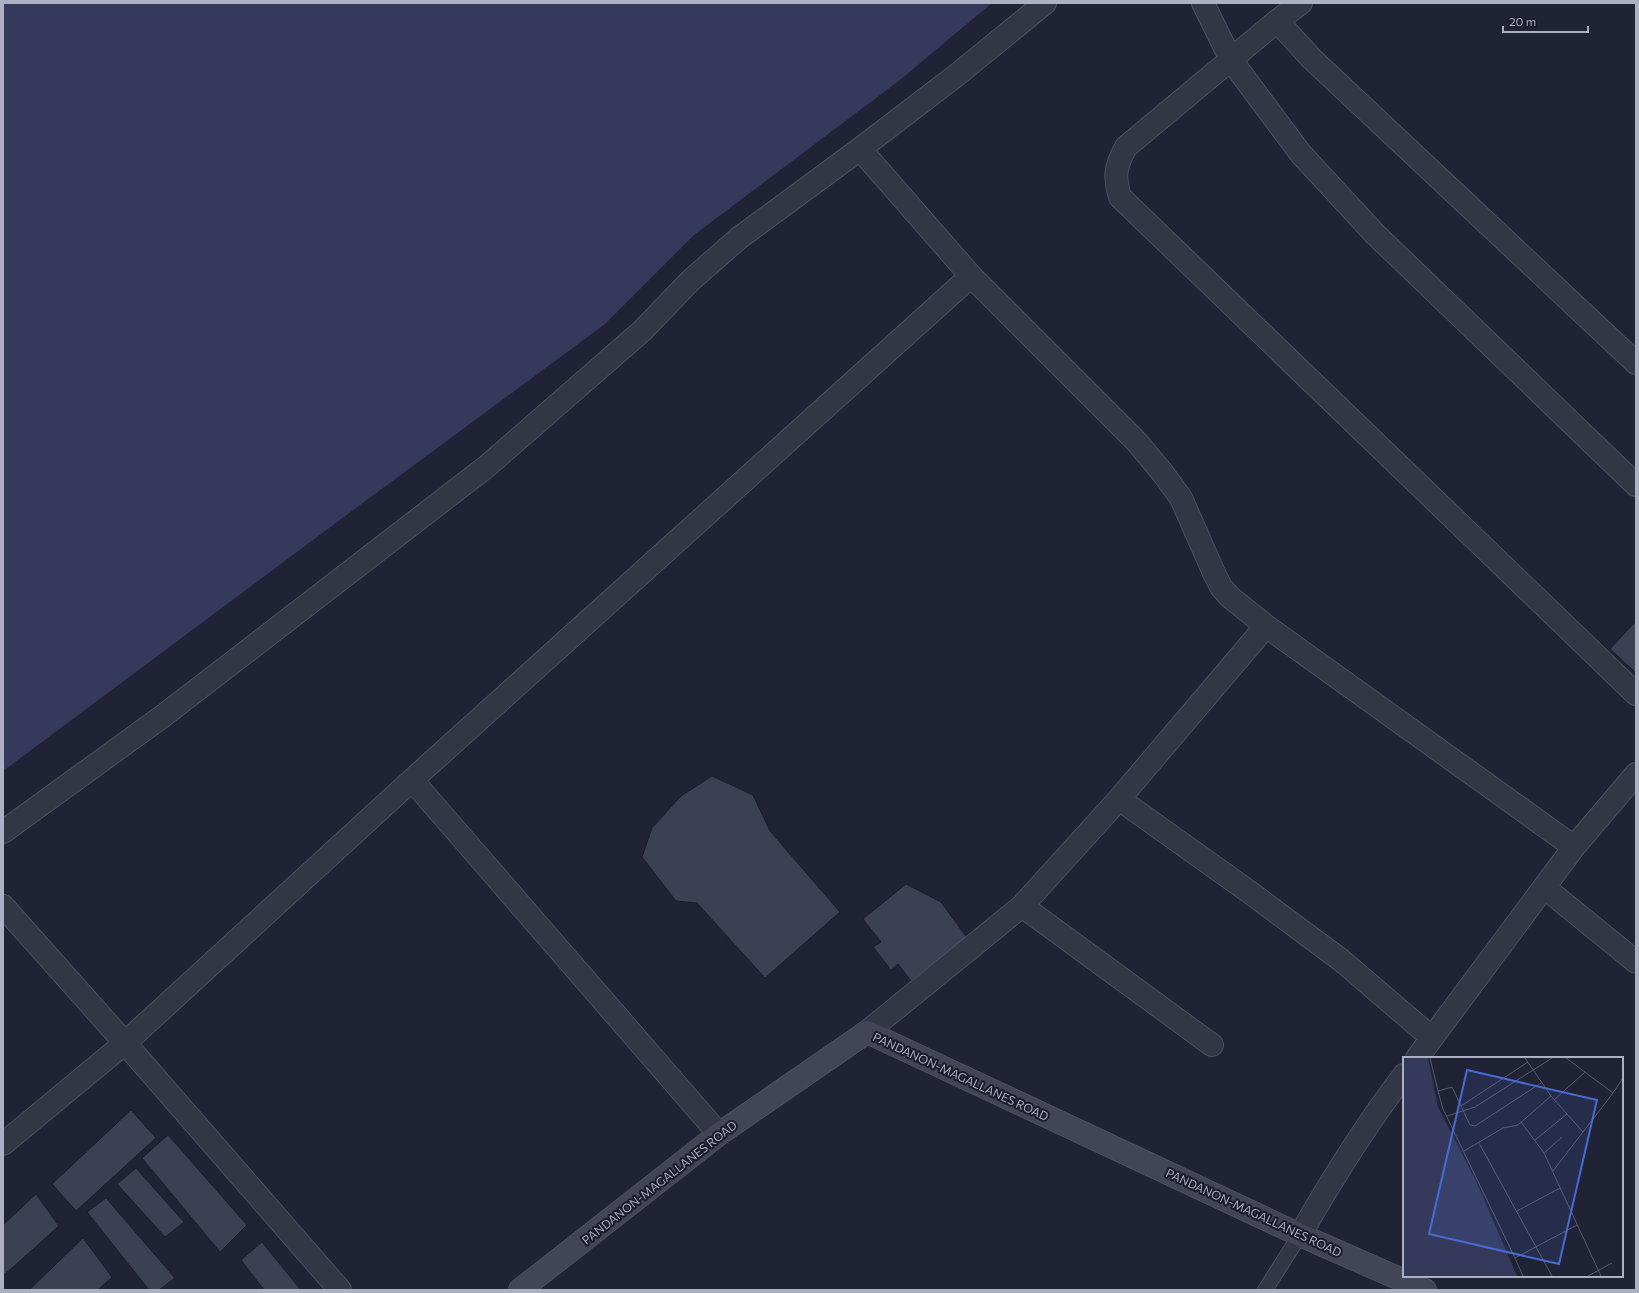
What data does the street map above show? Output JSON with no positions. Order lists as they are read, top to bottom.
{
  "streets": {
    "street": ["PANDANON-MAGALLANES ROAD"]
  },
  "scale_bar": "20 m"
}
